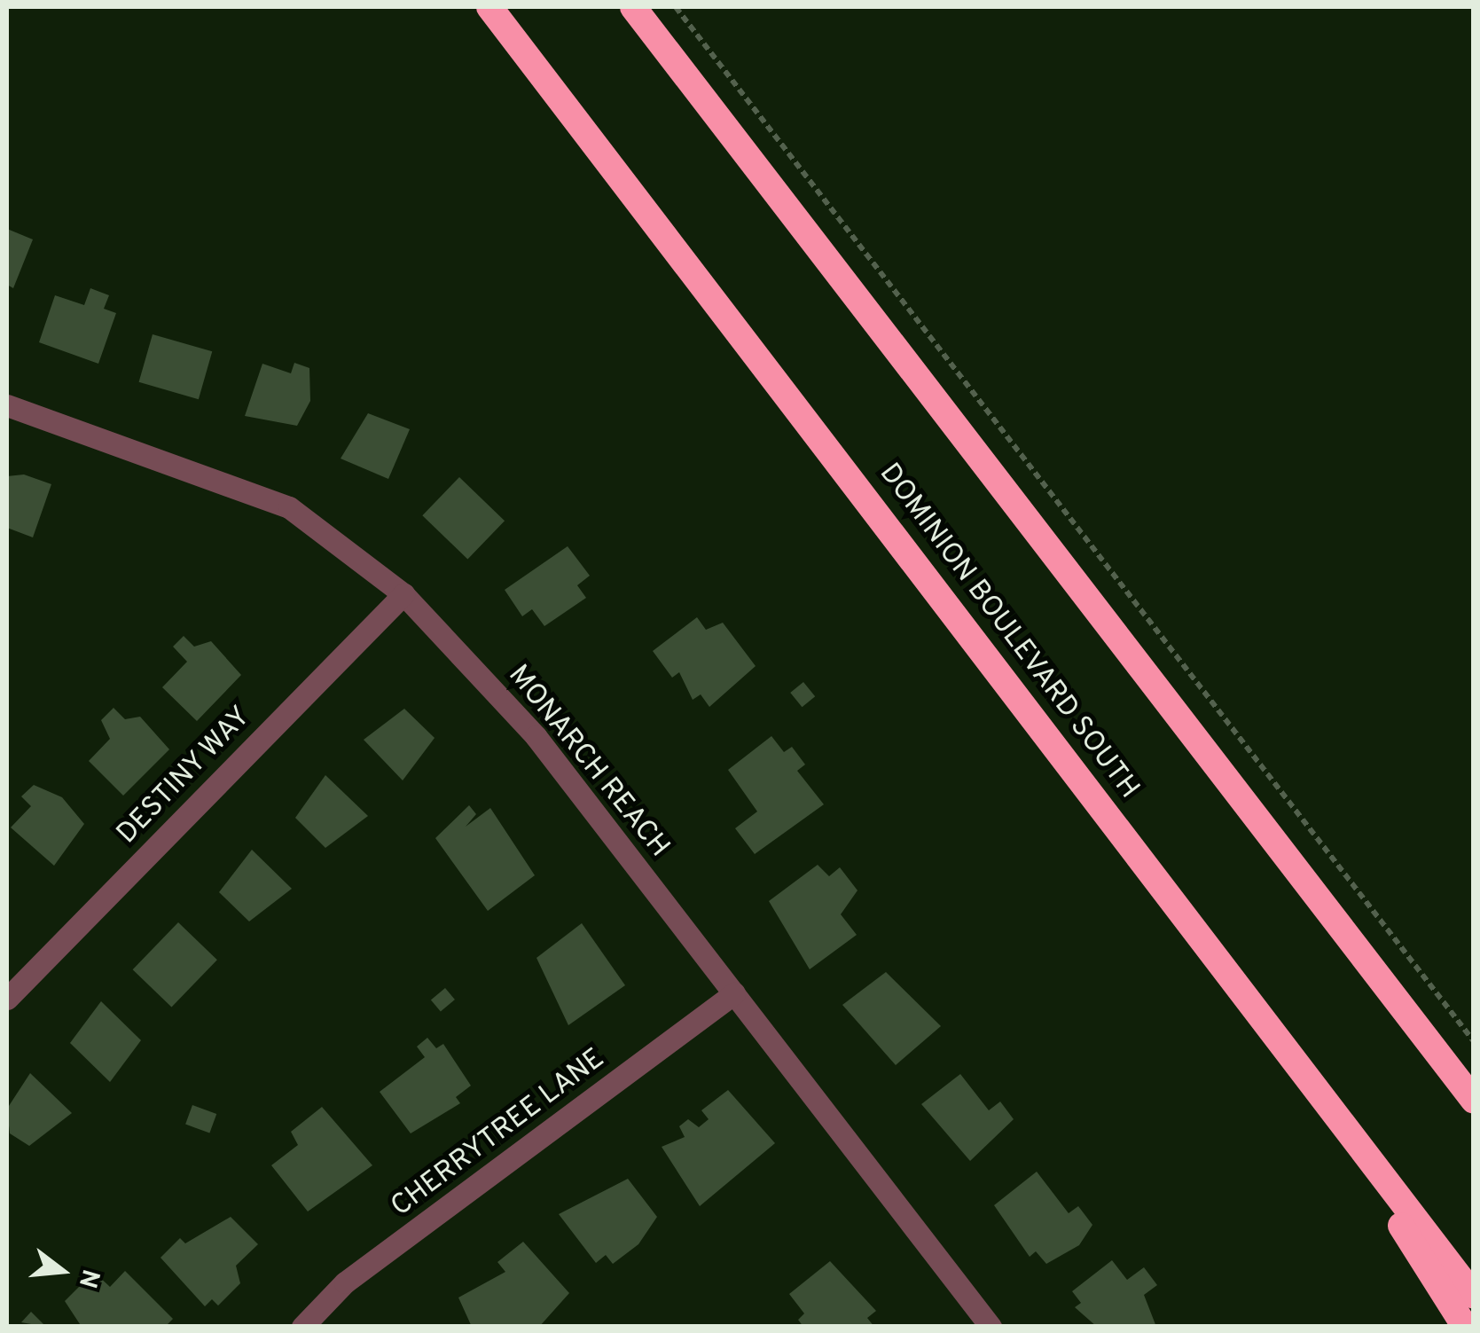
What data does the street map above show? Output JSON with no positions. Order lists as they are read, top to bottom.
{
  "streets": {
    "highway": ["DOMINION BOULEVARD SOUTH"],
    "street": ["MONARCH REACH", "DESTINY WAY", "CHERRYTREE LANE"]
  },
  "crossings": [
    ["MONARCH REACH", "DESTINY WAY"],
    ["MONARCH REACH", "CHERRYTREE LANE"]
  ],
  "north": "right"
}
